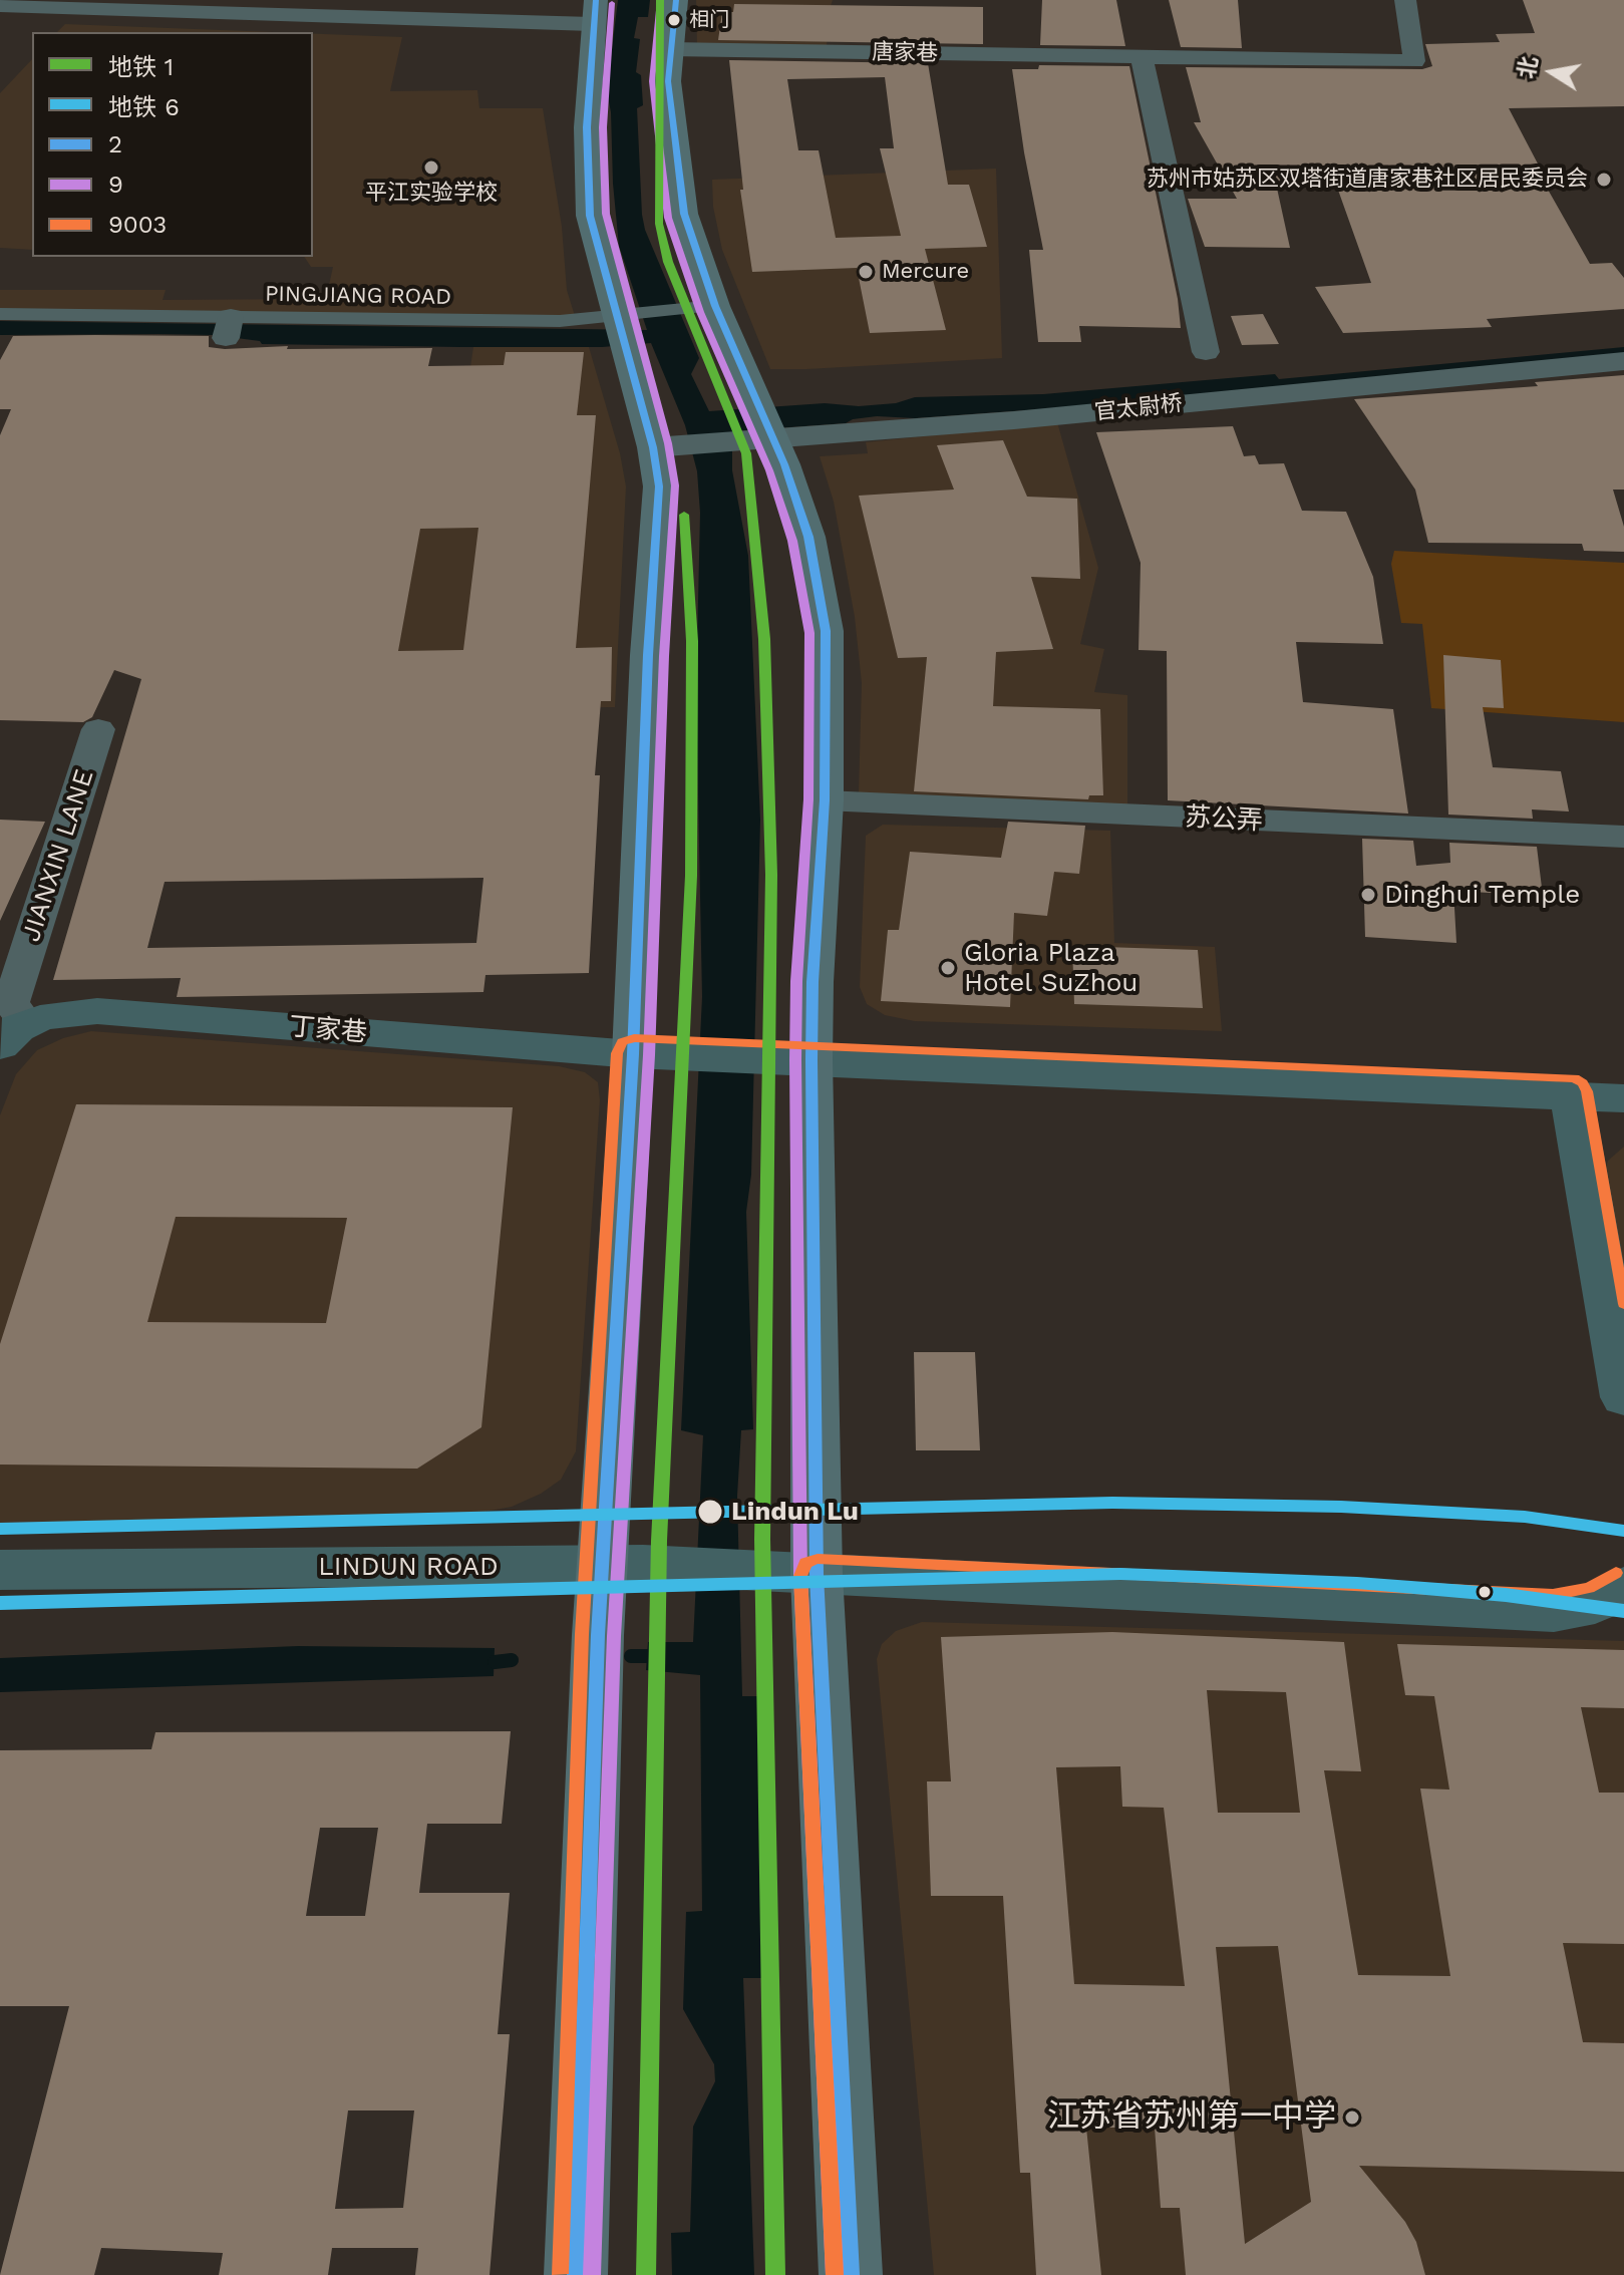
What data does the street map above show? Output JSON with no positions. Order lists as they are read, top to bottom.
{
  "streets": {
    "main road": ["丁家巷", "LINDUN ROAD"],
    "street": [
      "唐家巷",
      "PINGJIANG ROAD",
      "官太尉桥",
      "苏公弄",
      "JIANXIN LANE"
    ]
  },
  "crossings": [
    ["JIANXIN LANE", "丁家巷"]
  ],
  "places": [
    "相门",
    "平江实验学校",
    "苏州市姑苏区双塔街道唐家巷社区居民委员会",
    "Mercure",
    "Dinghui Temple",
    "Gloria Plaza Hotel SuZhou",
    "Lindun Lu",
    "江苏省苏州第一中学"
  ],
  "lines": [
    "metro line 1",
    "transit line 2",
    "transit line 9",
    "transit line 9003",
    "metro line 6"
  ],
  "legend": [
    "地铁 1",
    "地铁 6",
    "2",
    "9",
    "9003"
  ],
  "north": "left"
}
